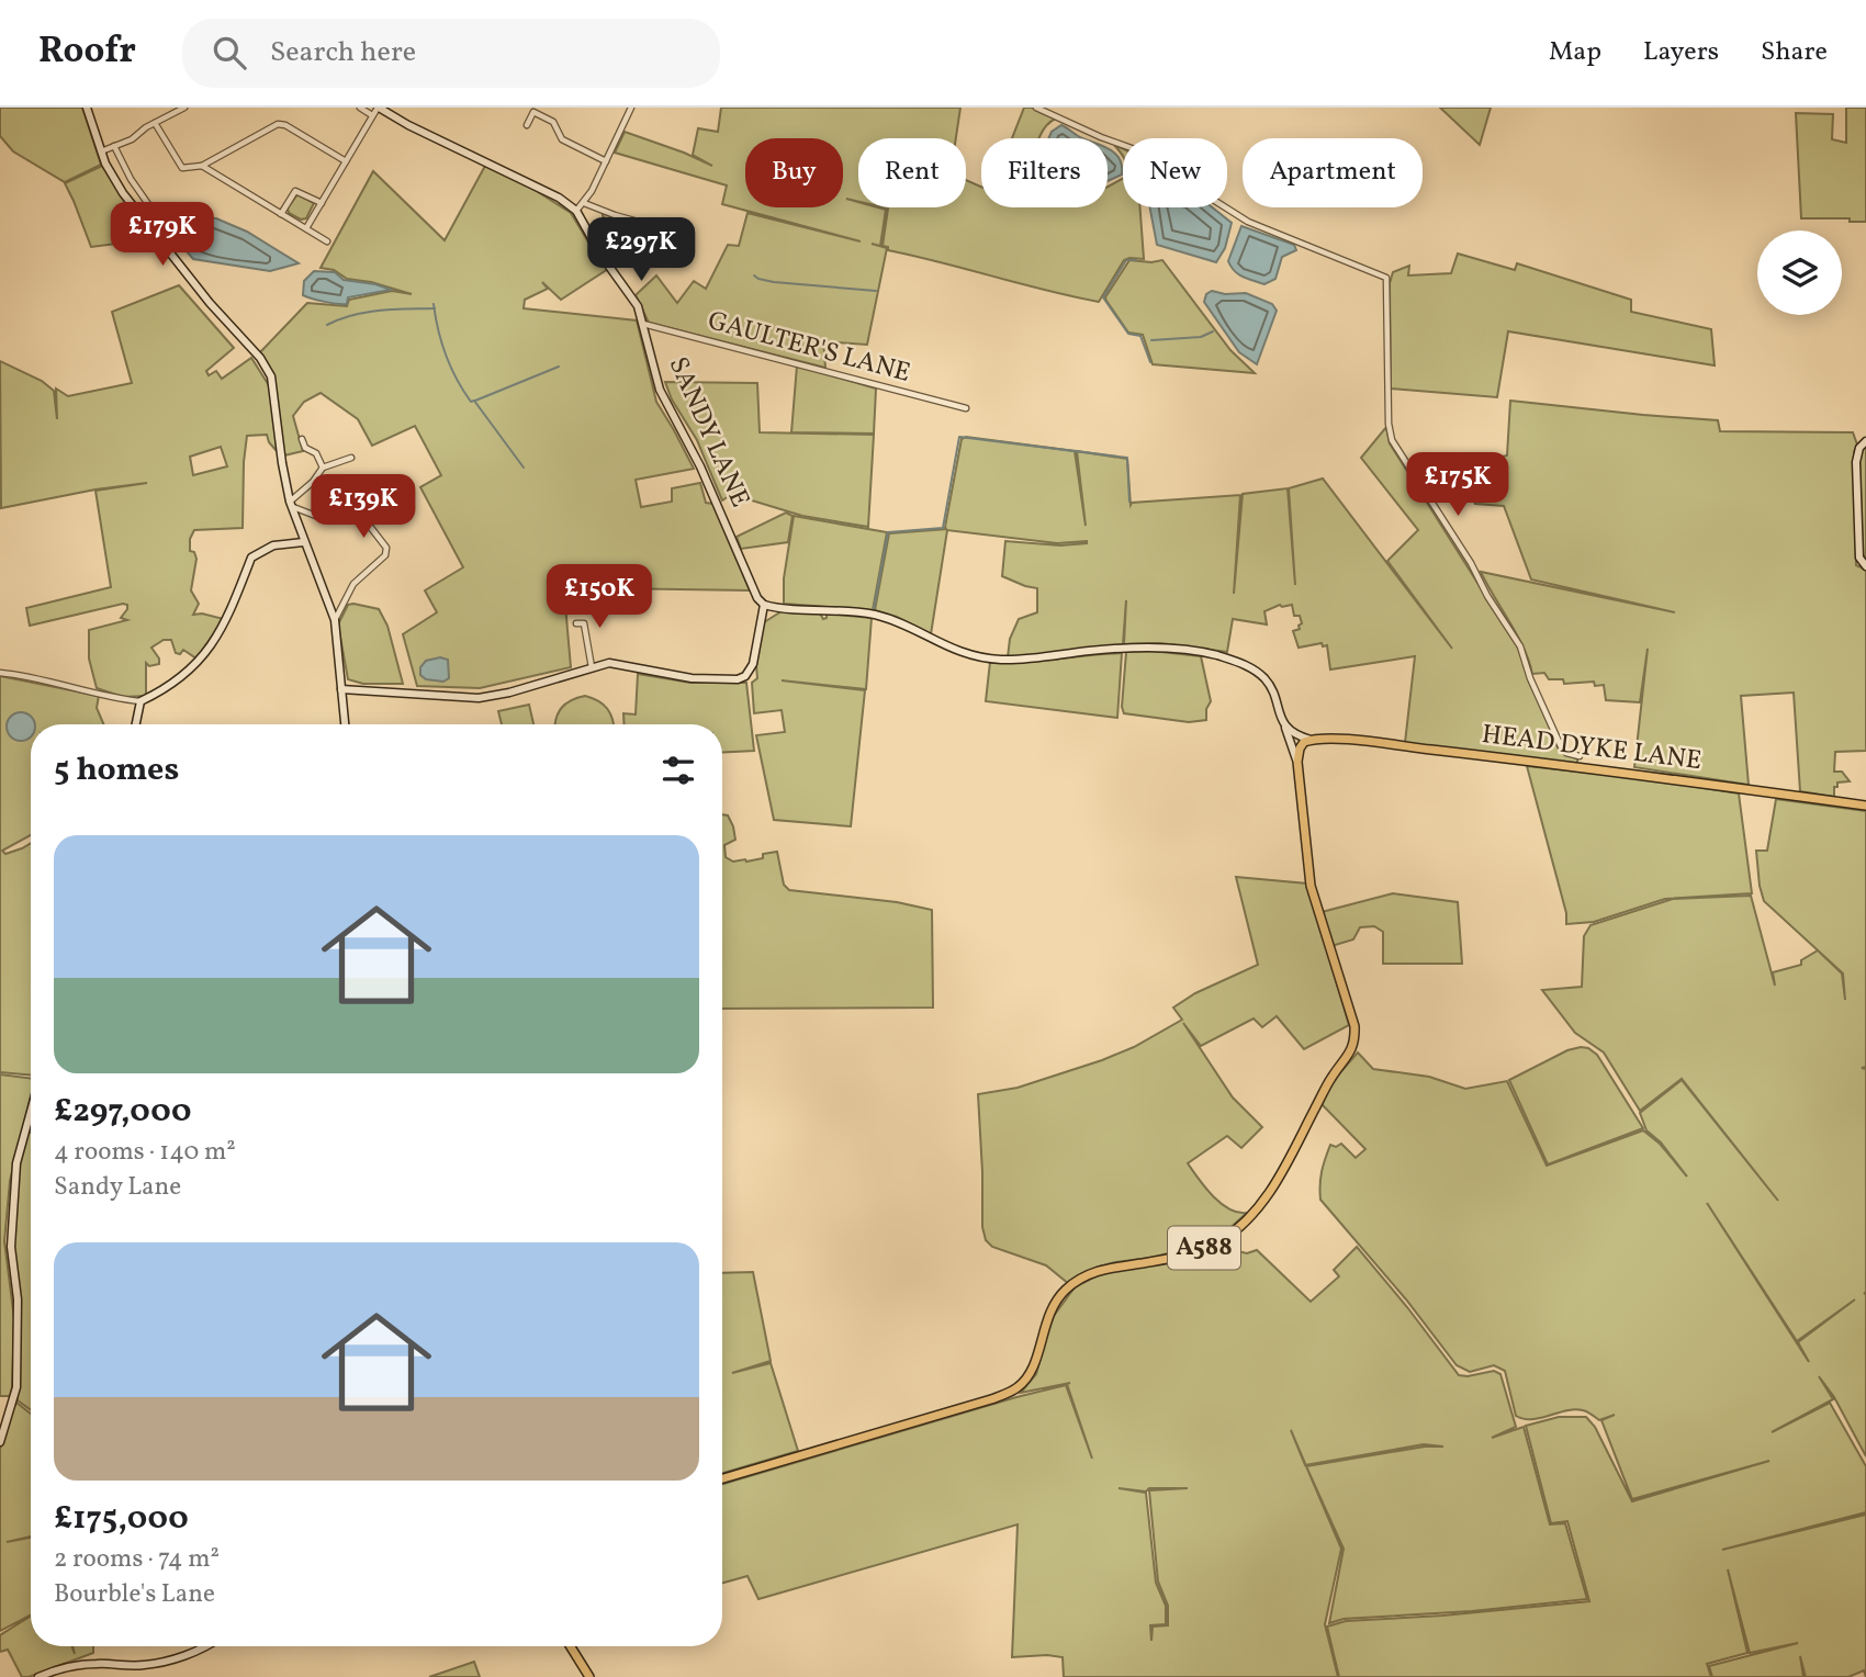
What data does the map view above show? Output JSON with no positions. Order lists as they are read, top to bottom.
{
  "streets": {
    "main road": ["SANDY LANE", "HEAD DYKE LANE", "A588"],
    "street": ["GAULTER'S LANE"]
  },
  "crossings": [
    ["GAULTER'S LANE", "SANDY LANE"]
  ],
  "page": {
    "header": "Roofr",
    "search": "Search here",
    "nav": ["Map", "Layers", "Share"],
    "chip": [
      "Buy",
      "Rent",
      "Filters",
      "New",
      "Apartment"
    ],
    "price": [
      "£179K",
      "£297K",
      "£175K",
      "£139K",
      "£150K"
    ],
    "heading": "5 homes",
    "list": [
      {
        "name": "£297,000",
        "note": "4 rooms · 140 m² · Sandy Lane"
      },
      {
        "name": "£175,000",
        "note": "2 rooms · 74 m² · Bourble's Lane"
      }
    ]
  }
}
